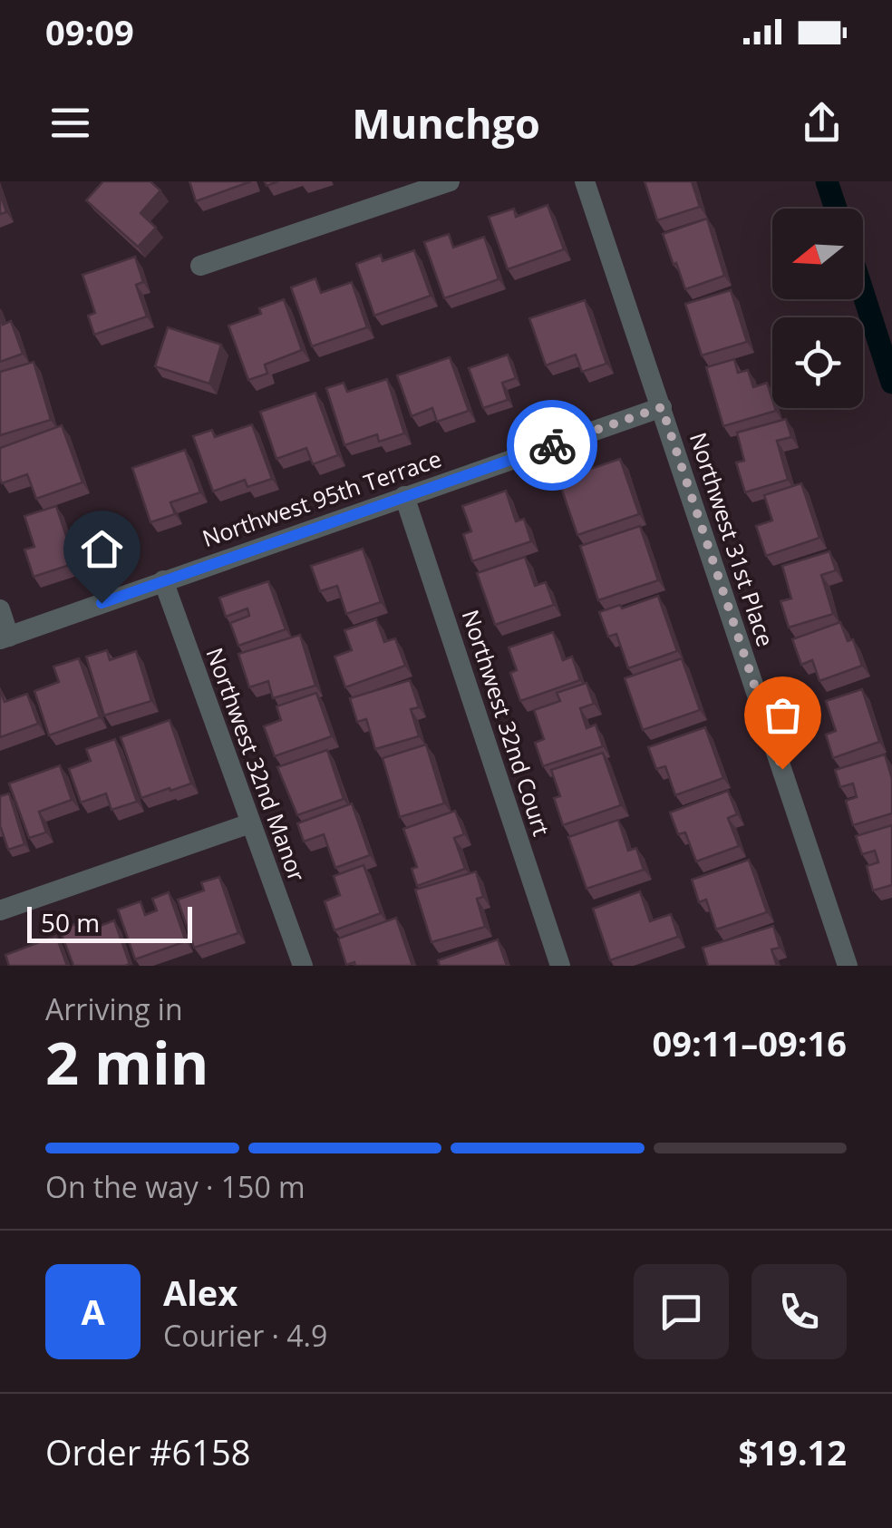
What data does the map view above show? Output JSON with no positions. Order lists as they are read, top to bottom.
{
  "streets": {
    "street": [
      "Northwest 95th Terrace",
      "Northwest 31st Place",
      "Northwest 32nd Court",
      "Northwest 32nd Manor"
    ]
  },
  "crossings": [
    ["Northwest 95th Terrace", "Northwest 31st Place"],
    ["Northwest 95th Terrace", "Northwest 32nd Court"],
    ["Northwest 95th Terrace", "Northwest 32nd Manor"]
  ],
  "scale_bar": "50 m",
  "north": "left",
  "page": {
    "status": "09:09",
    "header": "Munchgo",
    "scale": "50 m",
    "heading": ["2 min", "Arriving in", "09:11–09:16"],
    "panel": [
      "Alex",
      "Courier · 4.9",
      "Order #6158",
      "$19.12"
    ],
    "bar": "On the way · 150 m",
    "round": "A"
  }
}
